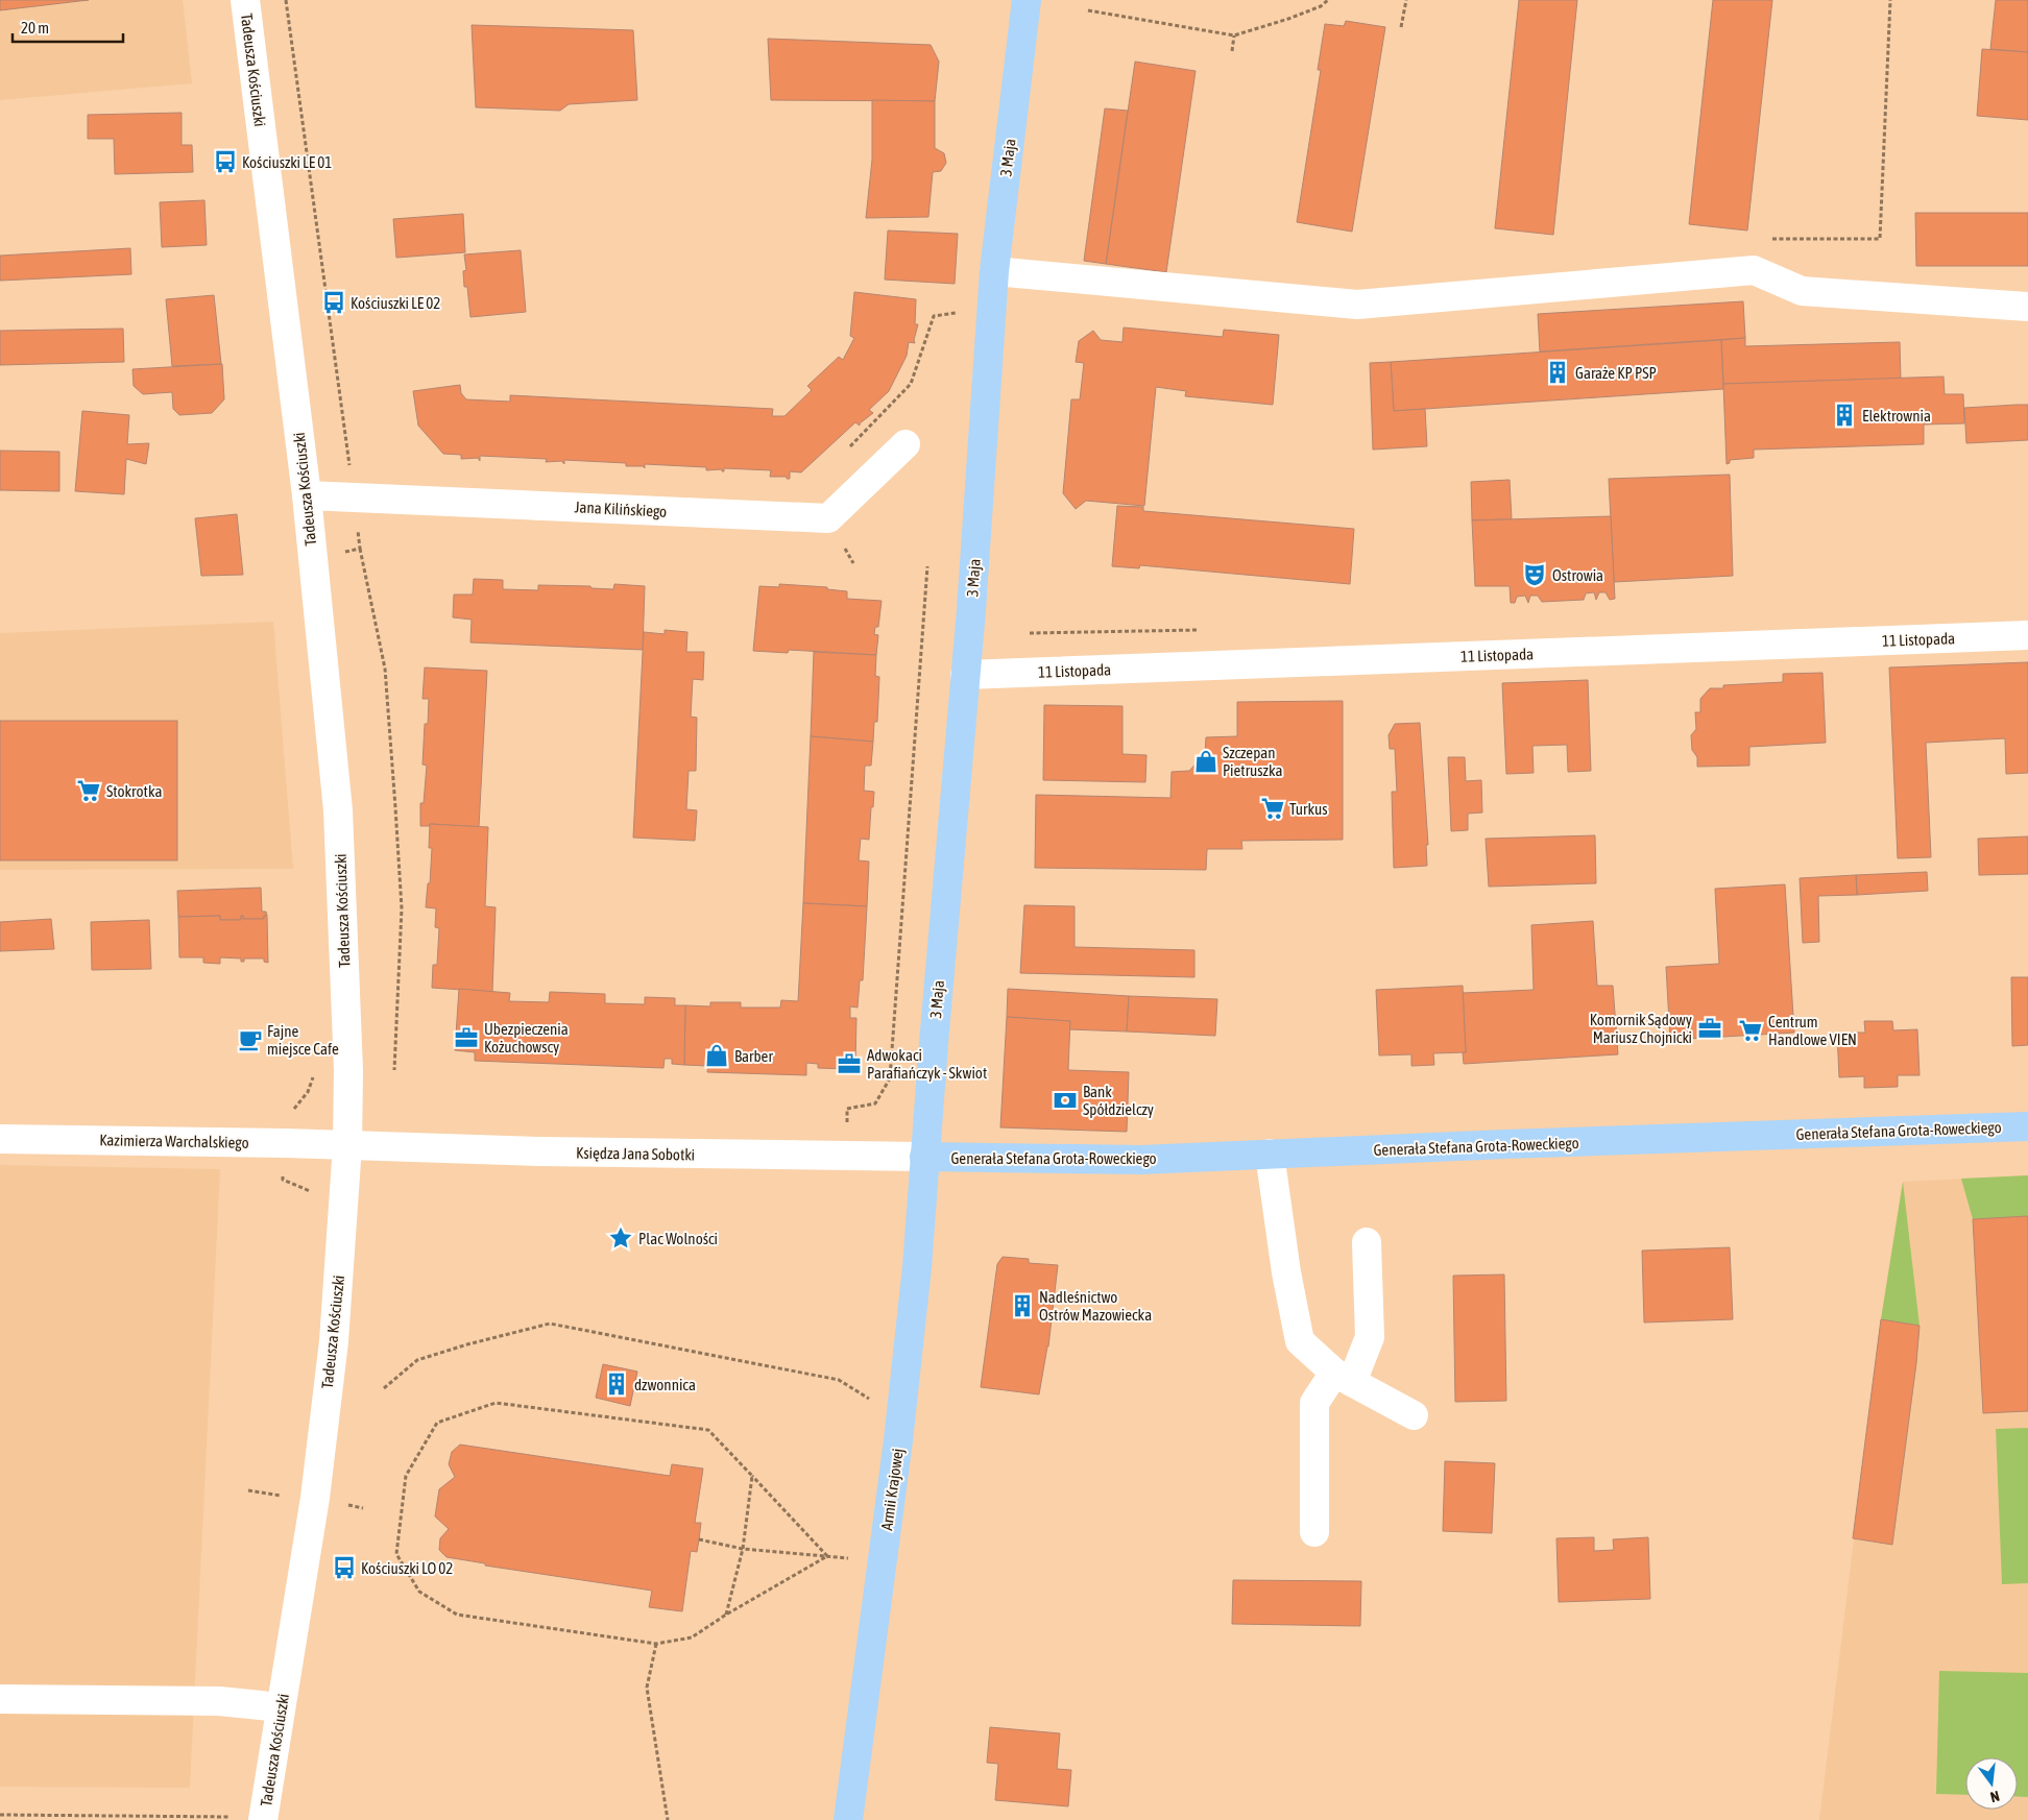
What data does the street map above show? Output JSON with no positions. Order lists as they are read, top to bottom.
{
  "streets": {
    "main road": ["3 Maja", "Generała Stefana Grota-Roweckiego", "Armii Krajowej"],
    "street": [
      "Tadeusza Kościuszki",
      "Jana Kilińskiego",
      "11 Listopada",
      "Kazimierza Warchalskiego",
      "Księdza Jana Sobotki"
    ]
  },
  "crossings": [
    ["Tadeusza Kościuszki", "Jana Kilińskiego"],
    ["Tadeusza Kościuszki", "Kazimierza Warchalskiego"],
    ["Tadeusza Kościuszki", "Księdza Jana Sobotki"],
    ["3 Maja", "11 Listopada"],
    ["3 Maja", "Generała Stefana Grota-Roweckiego"],
    ["3 Maja", "Księdza Jana Sobotki"],
    ["3 Maja", "Armii Krajowej"],
    ["Generała Stefana Grota-Roweckiego", "Księdza Jana Sobotki"],
    ["Generała Stefana Grota-Roweckiego", "Armii Krajowej"],
    ["Kazimierza Warchalskiego", "Księdza Jana Sobotki"],
    ["Księdza Jana Sobotki", "Armii Krajowej"]
  ],
  "places": {
    "bus stop": ["Kościuszki LE 01", "Kościuszki LE 02", "Kościuszki LO 02"],
    "building": [
      "Garaże KP PSP",
      "Elektrownia",
      "Nadleśnictwo Ostrów Mazowiecka",
      "dzwonnica"
    ],
    "theatre": ["Ostrowia"],
    "shop": ["Szczepan Pietruszka", "Barber"],
    "supermarket": ["Stokrotka", "Turkus", "Centrum Handlowe VIEN"],
    "office": ["Komornik Sądowy Mariusz Chojnicki", "Ubezpieczenia Kożuchowscy", "Adwokaci Parafiańczyk - Skwiot"],
    "cafe": ["Fajne miejsce Cafe"],
    "bank": ["Bank Spółdzielczy"],
    "place": ["Plac Wolności"]
  },
  "scale_bar": "20 m",
  "north": "bottom"
}
